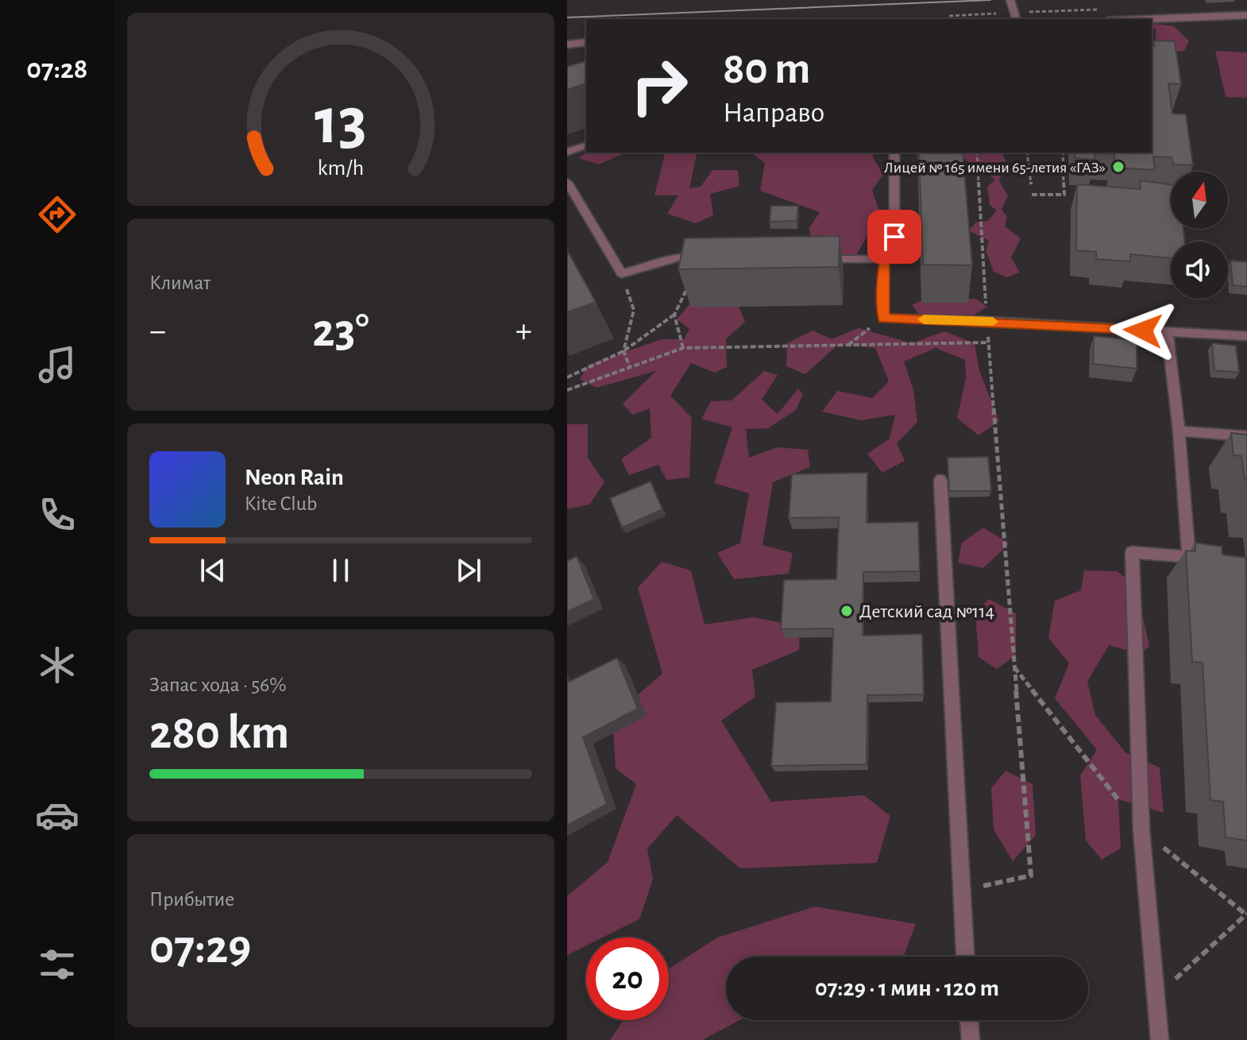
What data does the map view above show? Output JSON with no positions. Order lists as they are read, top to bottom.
{
  "places": ["Лицей № 165 имени 65-летия «ГАЗ»", "Детский сад №114"],
  "north": "top",
  "page": {
    "tabs": "07:28",
    "turn": ["80 m", "Направо"],
    "tile": [
      "Климат",
      ["Запас хода · 56%", "280 km"],
      ["Прибытие", "07:29"]
    ],
    "heat": ["−", "23°", "+"],
    "song": ["Neon Rain", "Kite Club"],
    "limit": "20",
    "trip": "07:29 · 1 мин · 120 m",
    "gauge": ["13", "km/h"]
  }
}
